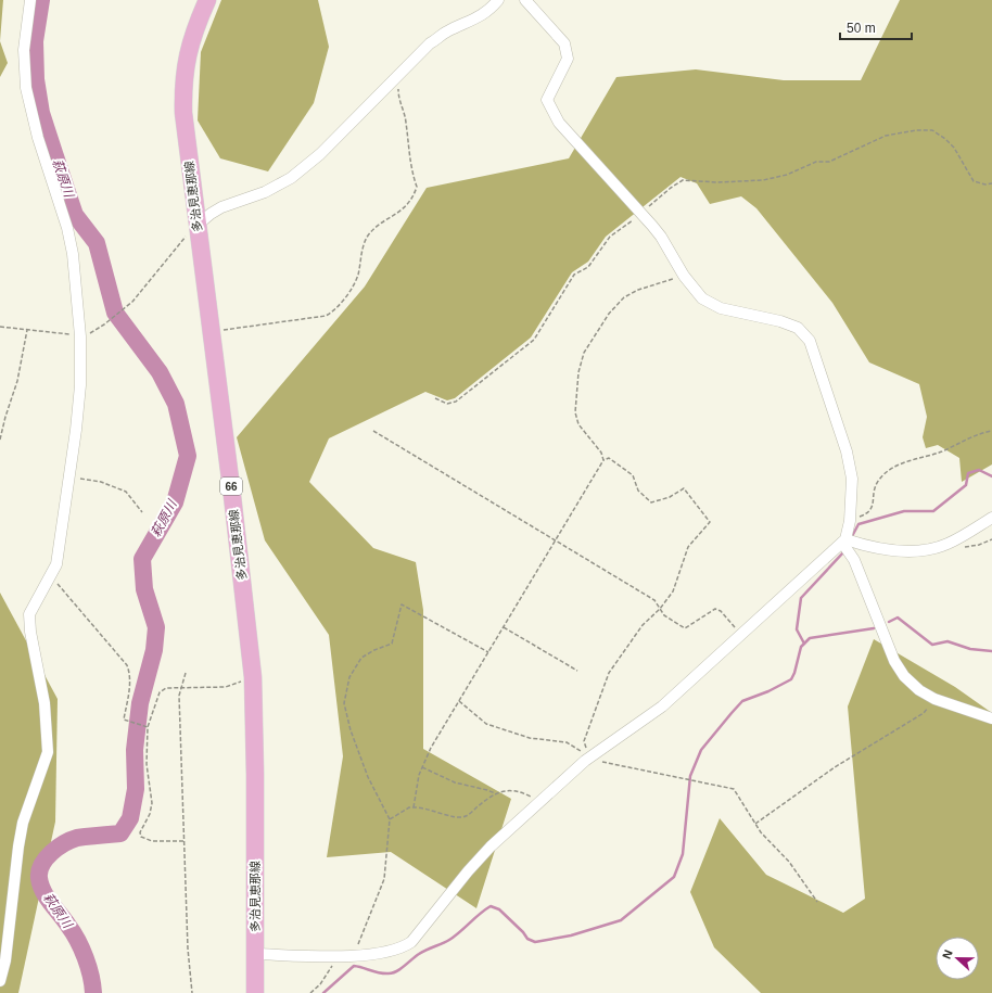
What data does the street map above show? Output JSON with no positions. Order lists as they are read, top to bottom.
{
  "streets": {
    "main road": ["多治見恵那線", "66"]
  },
  "water": ["萩原川"],
  "scale_bar": "50 m",
  "north": "left"
}
